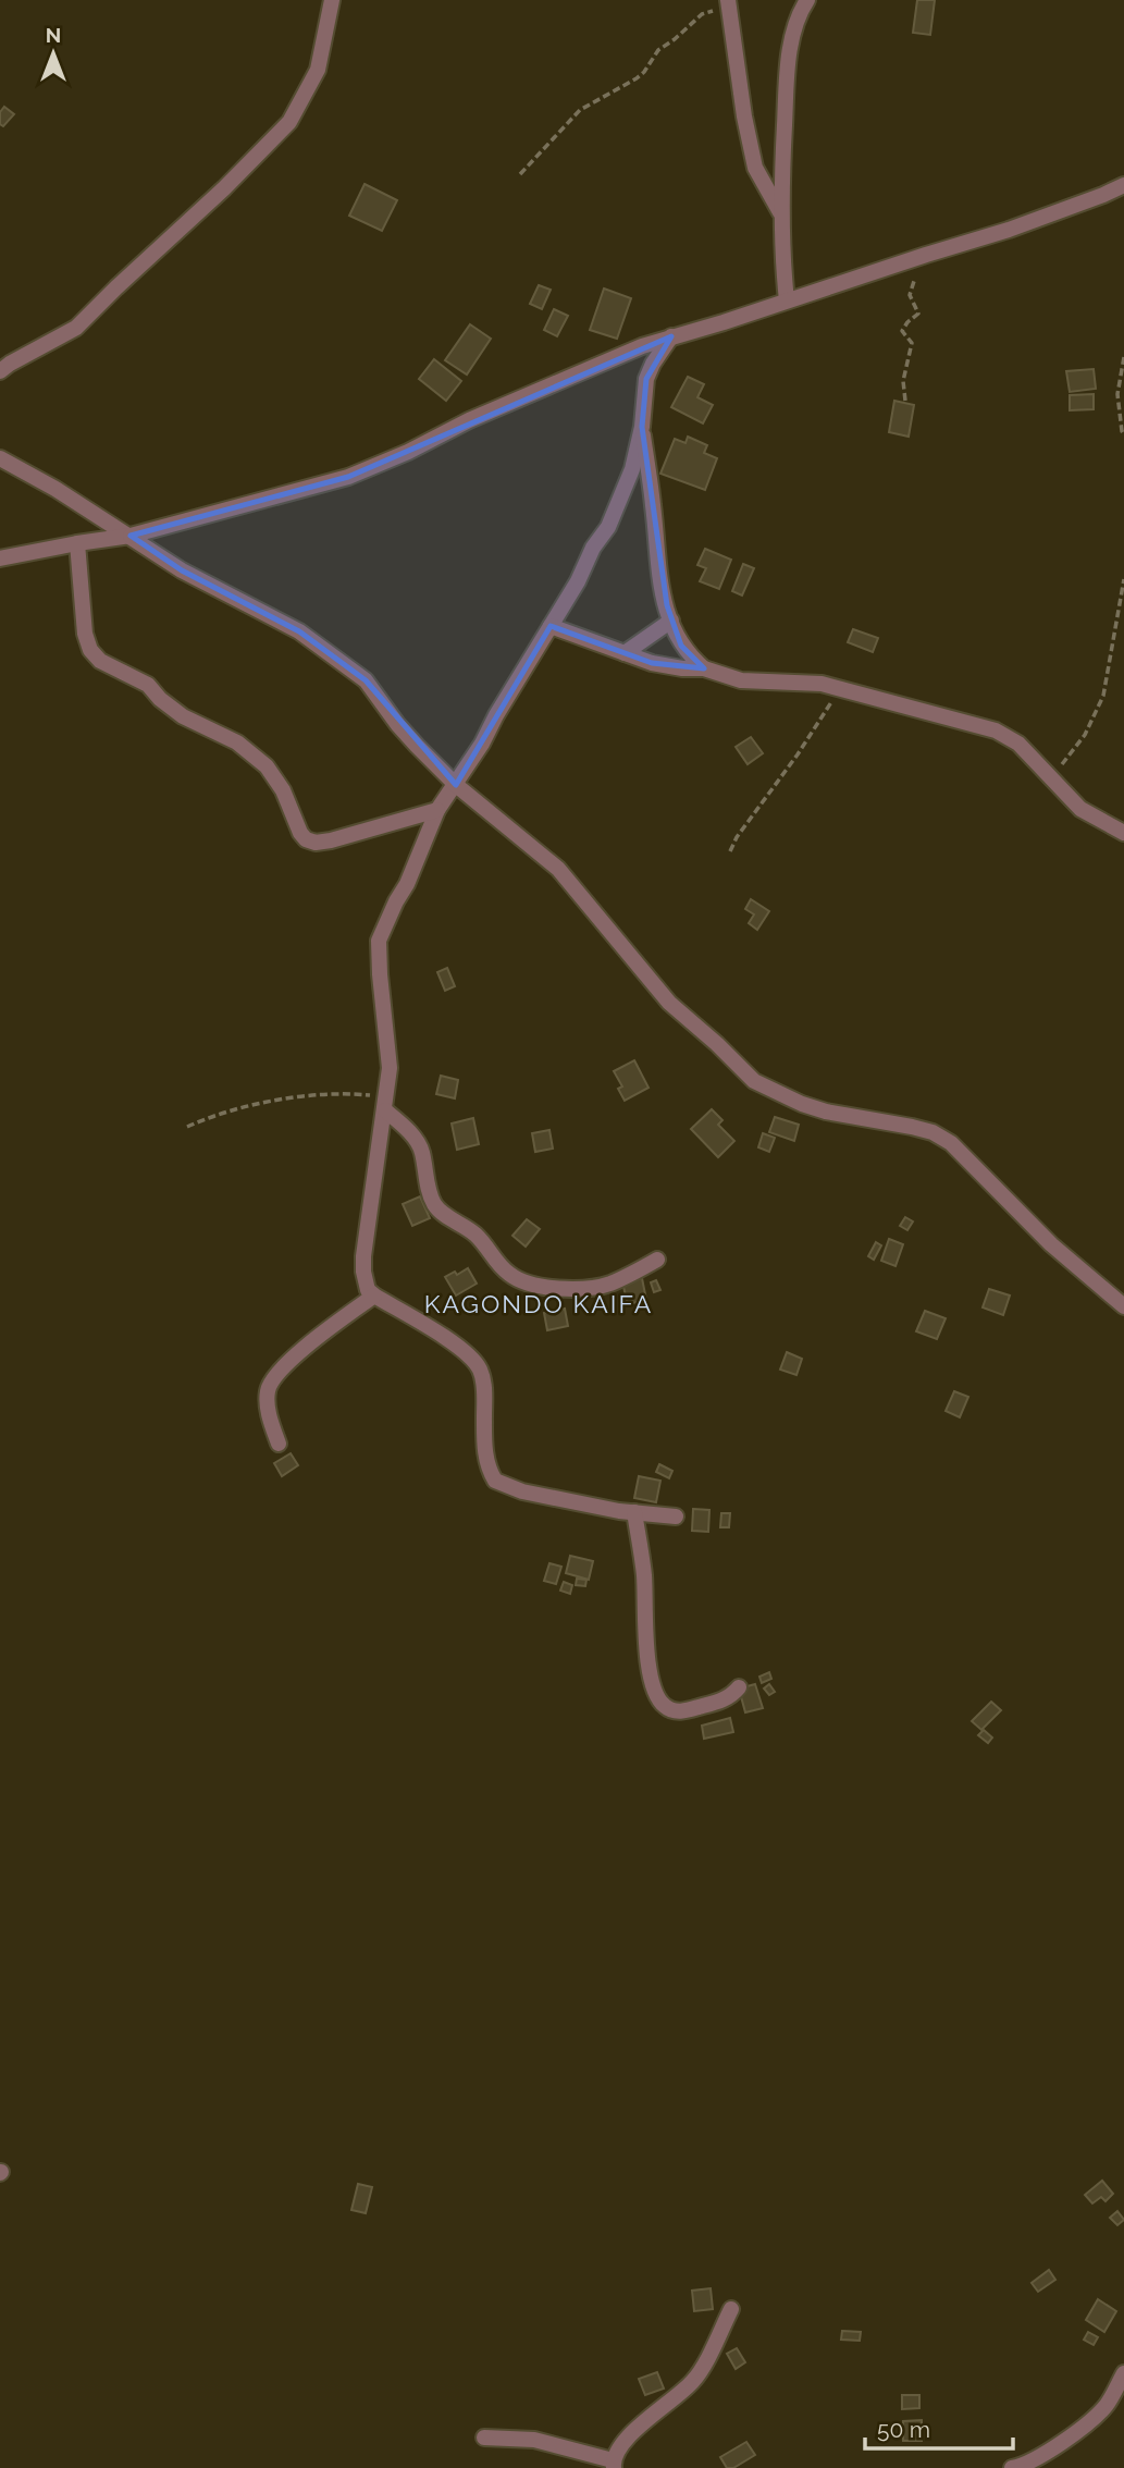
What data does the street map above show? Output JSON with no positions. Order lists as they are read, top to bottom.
{
  "districts": ["KAGONDO KAIFA"],
  "scale_bar": "50 m",
  "north": "top"
}
